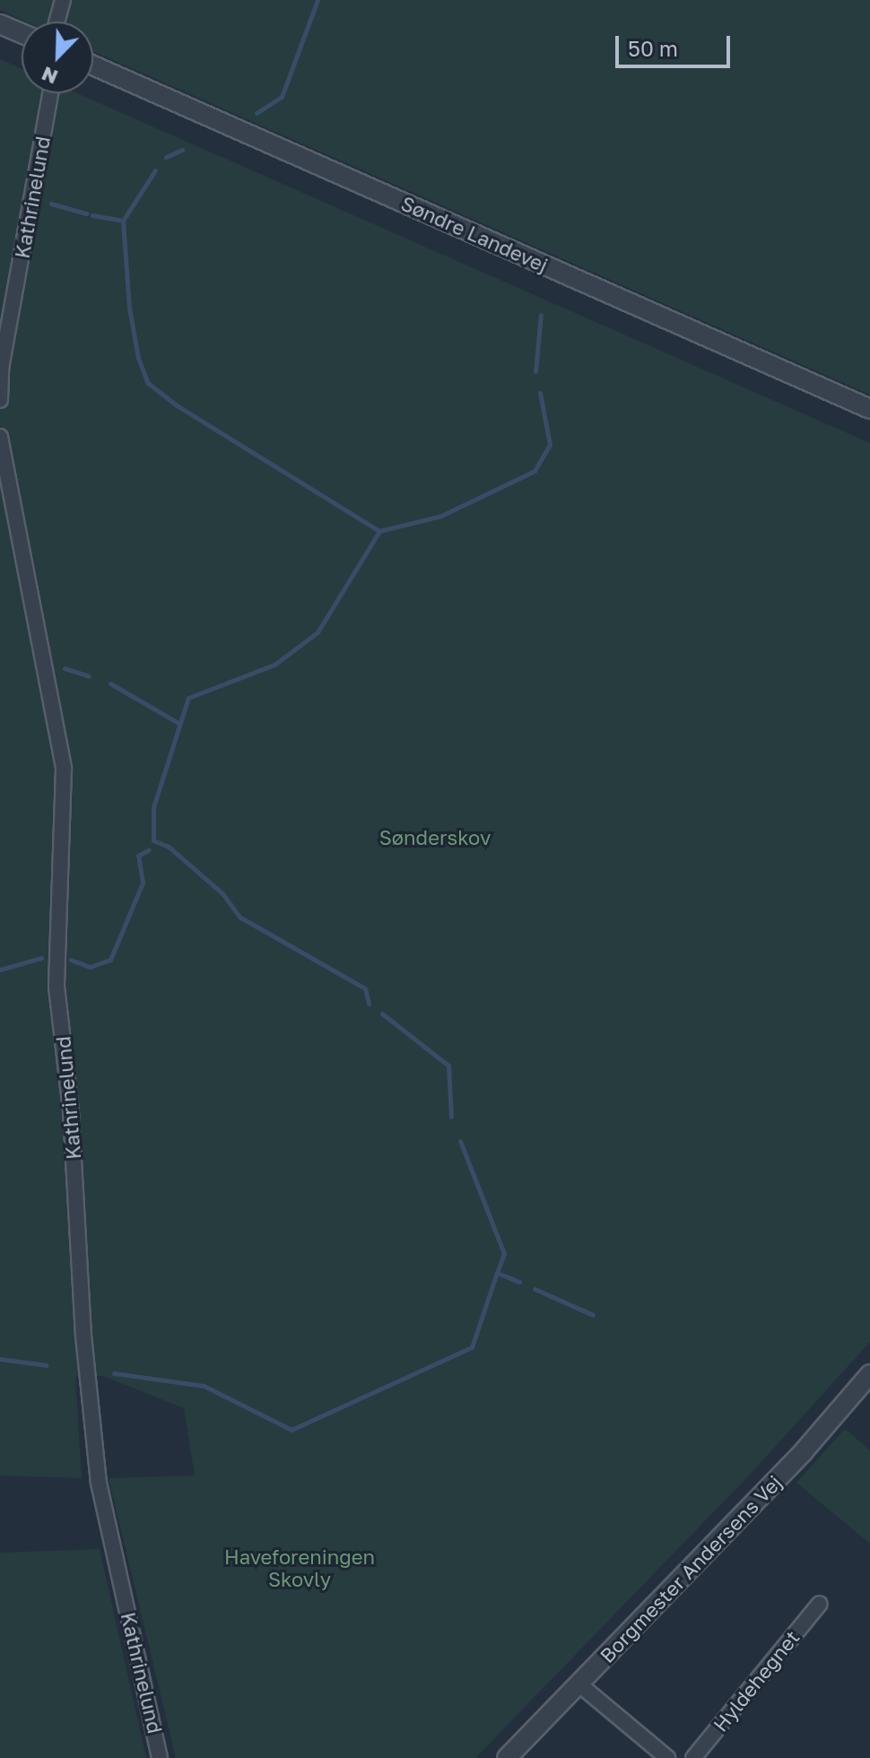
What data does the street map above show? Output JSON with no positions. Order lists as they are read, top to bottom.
{
  "streets": {
    "street": [
      "Kathrinelund",
      "Søndre Landevej",
      "Borgmester Andersens Vej",
      "Hyldehegnet"
    ]
  },
  "parks": ["Sønderskov", "Haveforeningen Skovly"],
  "scale_bar": "50 m",
  "north": "bottom left"
}
